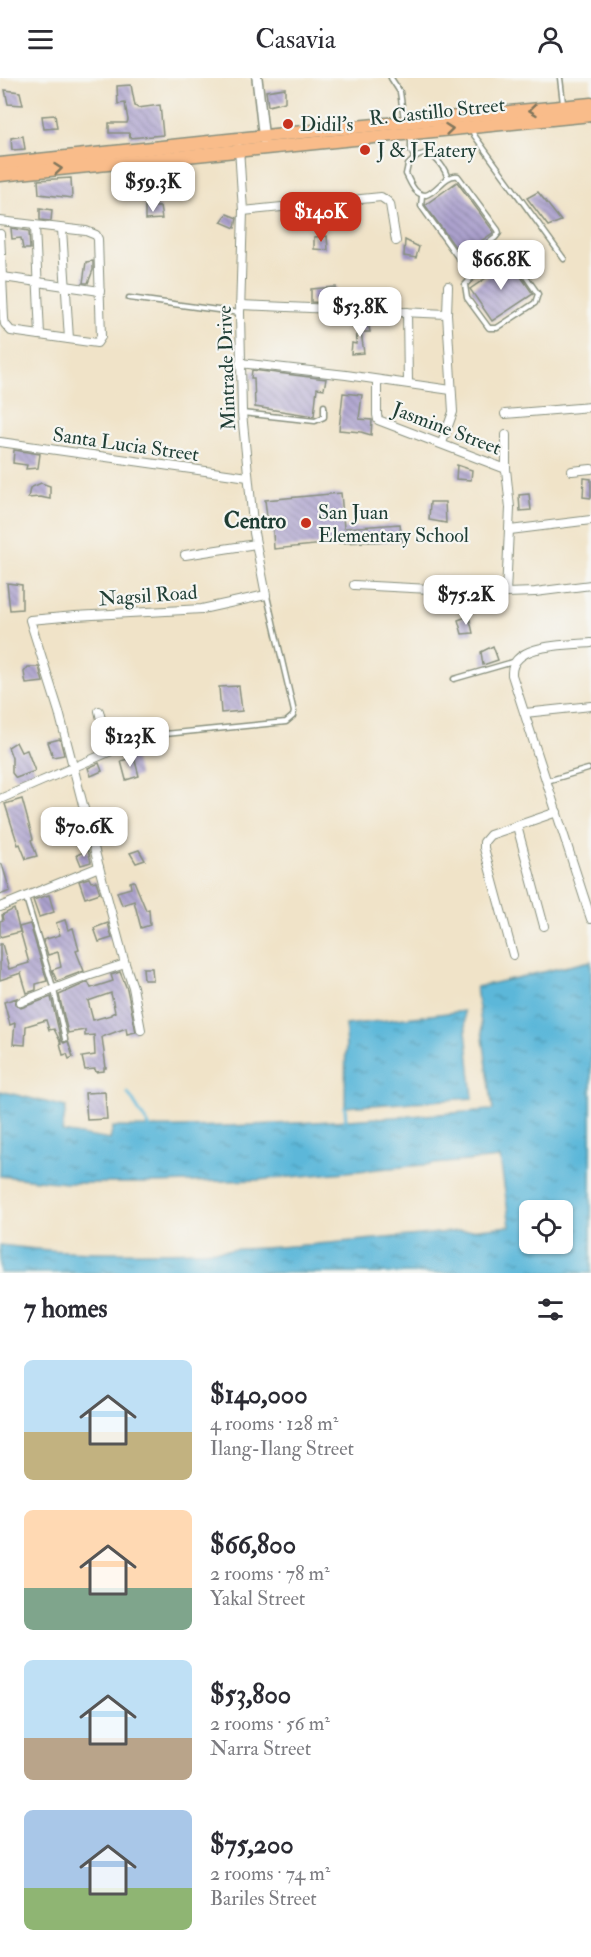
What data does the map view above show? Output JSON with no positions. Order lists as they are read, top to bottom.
{
  "streets": {
    "main road": ["R. Castillo Street"],
    "street": [
      "Mintrade Drive",
      "Jasmine Street",
      "Santa Lucia Street",
      "Nagsil Road"
    ]
  },
  "crossings": [
    ["R. Castillo Street", "Mintrade Drive"],
    ["Mintrade Drive", "Santa Lucia Street"],
    ["Mintrade Drive", "Nagsil Road"]
  ],
  "districts": ["Centro"],
  "places": ["Didil's", "J & J Eatery", "San Juan Elementary School"],
  "page": {
    "header": "Casavia",
    "price": [
      "$59.3K",
      "$140K",
      "$66.8K",
      "$53.8K",
      "$75.2K",
      "$123K",
      "$70.6K"
    ],
    "heading": "7 homes",
    "list": [
      {
        "name": "$140,000",
        "note": "4 rooms · 128 m² · Ilang-Ilang Street"
      },
      {
        "name": "$66,800",
        "note": "2 rooms · 78 m² · Yakal Street"
      },
      {
        "name": "$53,800",
        "note": "2 rooms · 56 m² · Narra Street"
      },
      {
        "name": "$75,200",
        "note": "2 rooms · 74 m² · Bariles Street"
      }
    ]
  }
}
